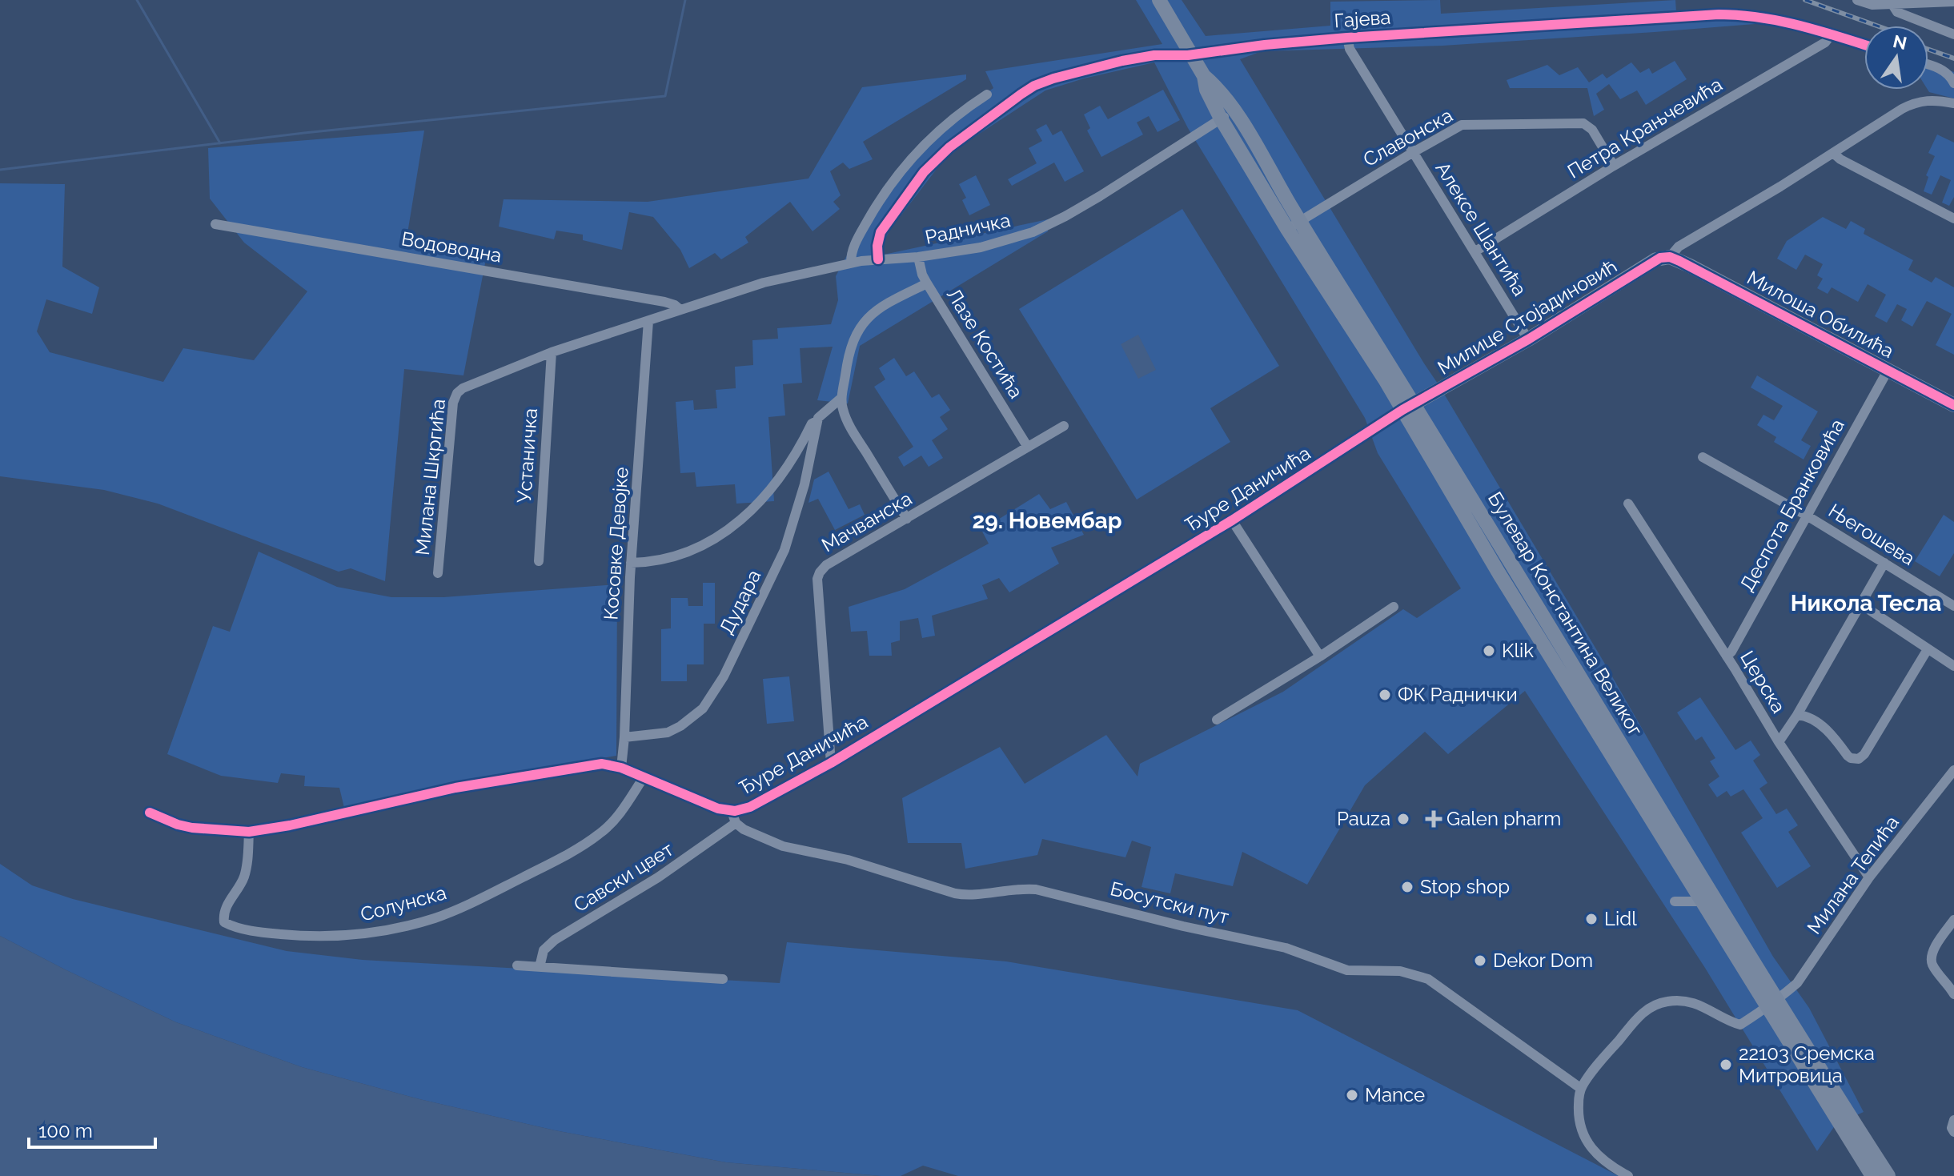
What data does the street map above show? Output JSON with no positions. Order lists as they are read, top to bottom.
{
  "streets": {
    "main road": ["Милоша Обилића", "Милице Стојадиновић", "Булевар Константина Великог"],
    "street": [
      "Гајева",
      "Петра Крањчевића",
      "Славонска",
      "Радничка",
      "Алексе Шантића",
      "Водоводна",
      "Лазе Костића",
      "Устаничка",
      "Милана Шкргића",
      "Ђуре Даничића",
      "Деспота Бранковића",
      "Мачванска",
      "Његошева",
      "Косовке Девојке",
      "Дудара",
      "Церска",
      "Милана Тепића",
      "Савски цвет",
      "Босутски пут",
      "Солунска"
    ]
  },
  "crossings": [
    ["Гајева", "Петра Крањчевића"],
    ["Гајева", "Радничка"],
    ["Гајева", "Алексе Шантића"],
    ["Гајева", "Булевар Константина Великог"],
    ["Петра Крањчевића", "Славонска"],
    ["Петра Крањчевића", "Алексе Шантића"],
    ["Славонска", "Алексе Шантића"],
    ["Славонска", "Булевар Константина Великог"],
    ["Радничка", "Водоводна"],
    ["Радничка", "Лазе Костића"],
    ["Радничка", "Булевар Константина Великог"],
    ["Алексе Шантића", "Милице Стојадиновић"],
    ["Милоша Обилића", "Милице Стојадиновић"],
    ["Милоша Обилића", "Деспота Бранковића"],
    ["Милице Стојадиновић", "Ђуре Даничића"],
    ["Милице Стојадиновић", "Булевар Константина Великог"],
    ["Лазе Костића", "Мачванска"],
    ["Устаничка", "Милана Шкргића"],
    ["Ђуре Даничића", "Мачванска"],
    ["Ђуре Даничића", "Косовке Девојке"],
    ["Ђуре Даничића", "Булевар Константина Великог"],
    ["Ђуре Даничића", "Солунска"],
    ["Деспота Бранковића", "Његошева"],
    ["Деспота Бранковића", "Церска"],
    ["Косовке Девојке", "Дудара"],
    ["Булевар Константина Великог", "Милана Тепића"],
    ["Церска", "Милана Тепића"],
    ["Милана Тепића", "Босутски пут"],
    ["Савски цвет", "Босутски пут"]
  ],
  "districts": ["29. Новембар", "Никола Тесла"],
  "places": {
    "other": [
      "Klik",
      "ФК Раднички",
      "Pauza",
      "Stop shop",
      "Lidl",
      "Dekor Dom",
      "22103 Сремска Митровица",
      "Mance"
    ],
    "health": ["Galen pharm"]
  },
  "scale_bar": "100 m",
  "north": "top"
}
